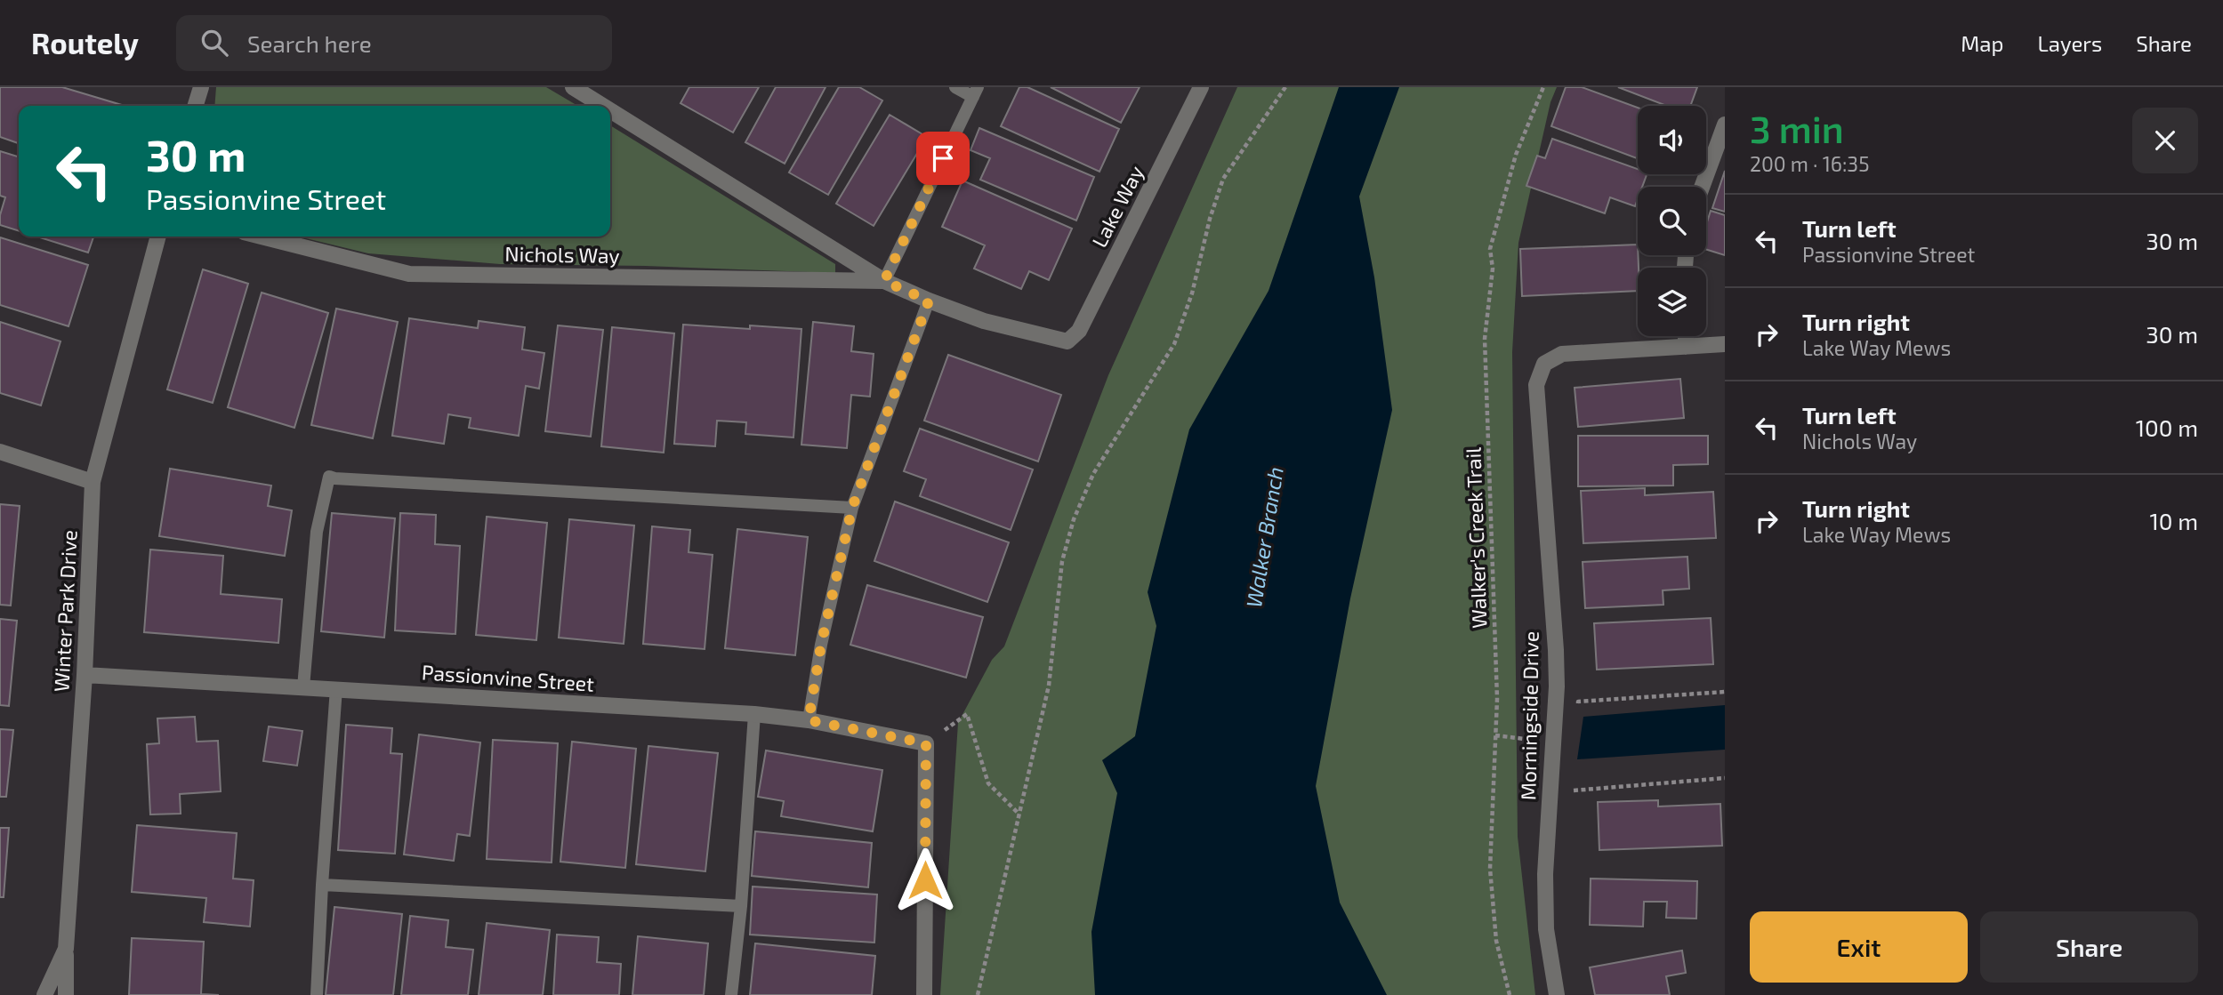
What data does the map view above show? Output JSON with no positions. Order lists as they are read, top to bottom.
{
  "streets": {
    "street": [
      "Lake Way",
      "Nichols Way",
      "Winter Park Drive",
      "Passionvine Street",
      "Morningside Drive"
    ],
    "path": ["Walker's Creek Trail"]
  },
  "crossings": [
    ["Lake Way", "Nichols Way"],
    ["Winter Park Drive", "Passionvine Street"]
  ],
  "water": ["Walker Branch"],
  "page": {
    "header": "Routely",
    "search": "Search here",
    "nav": ["Map", "Layers", "Share"],
    "heading": ["3 min", "200 m · 16:35"],
    "turn": ["30 m", "Passionvine Street"],
    "list": [
      {
        "name": "Turn left",
        "note": "Passionvine Street",
        "value": "30 m"
      },
      {
        "name": "Turn right",
        "note": "Lake Way Mews",
        "value": "30 m"
      },
      {
        "name": "Turn left",
        "note": "Nichols Way",
        "value": "100 m"
      },
      {
        "name": "Turn right",
        "note": "Lake Way Mews",
        "value": "10 m"
      }
    ],
    "buttons": ["Exit", "Share"]
  }
}
